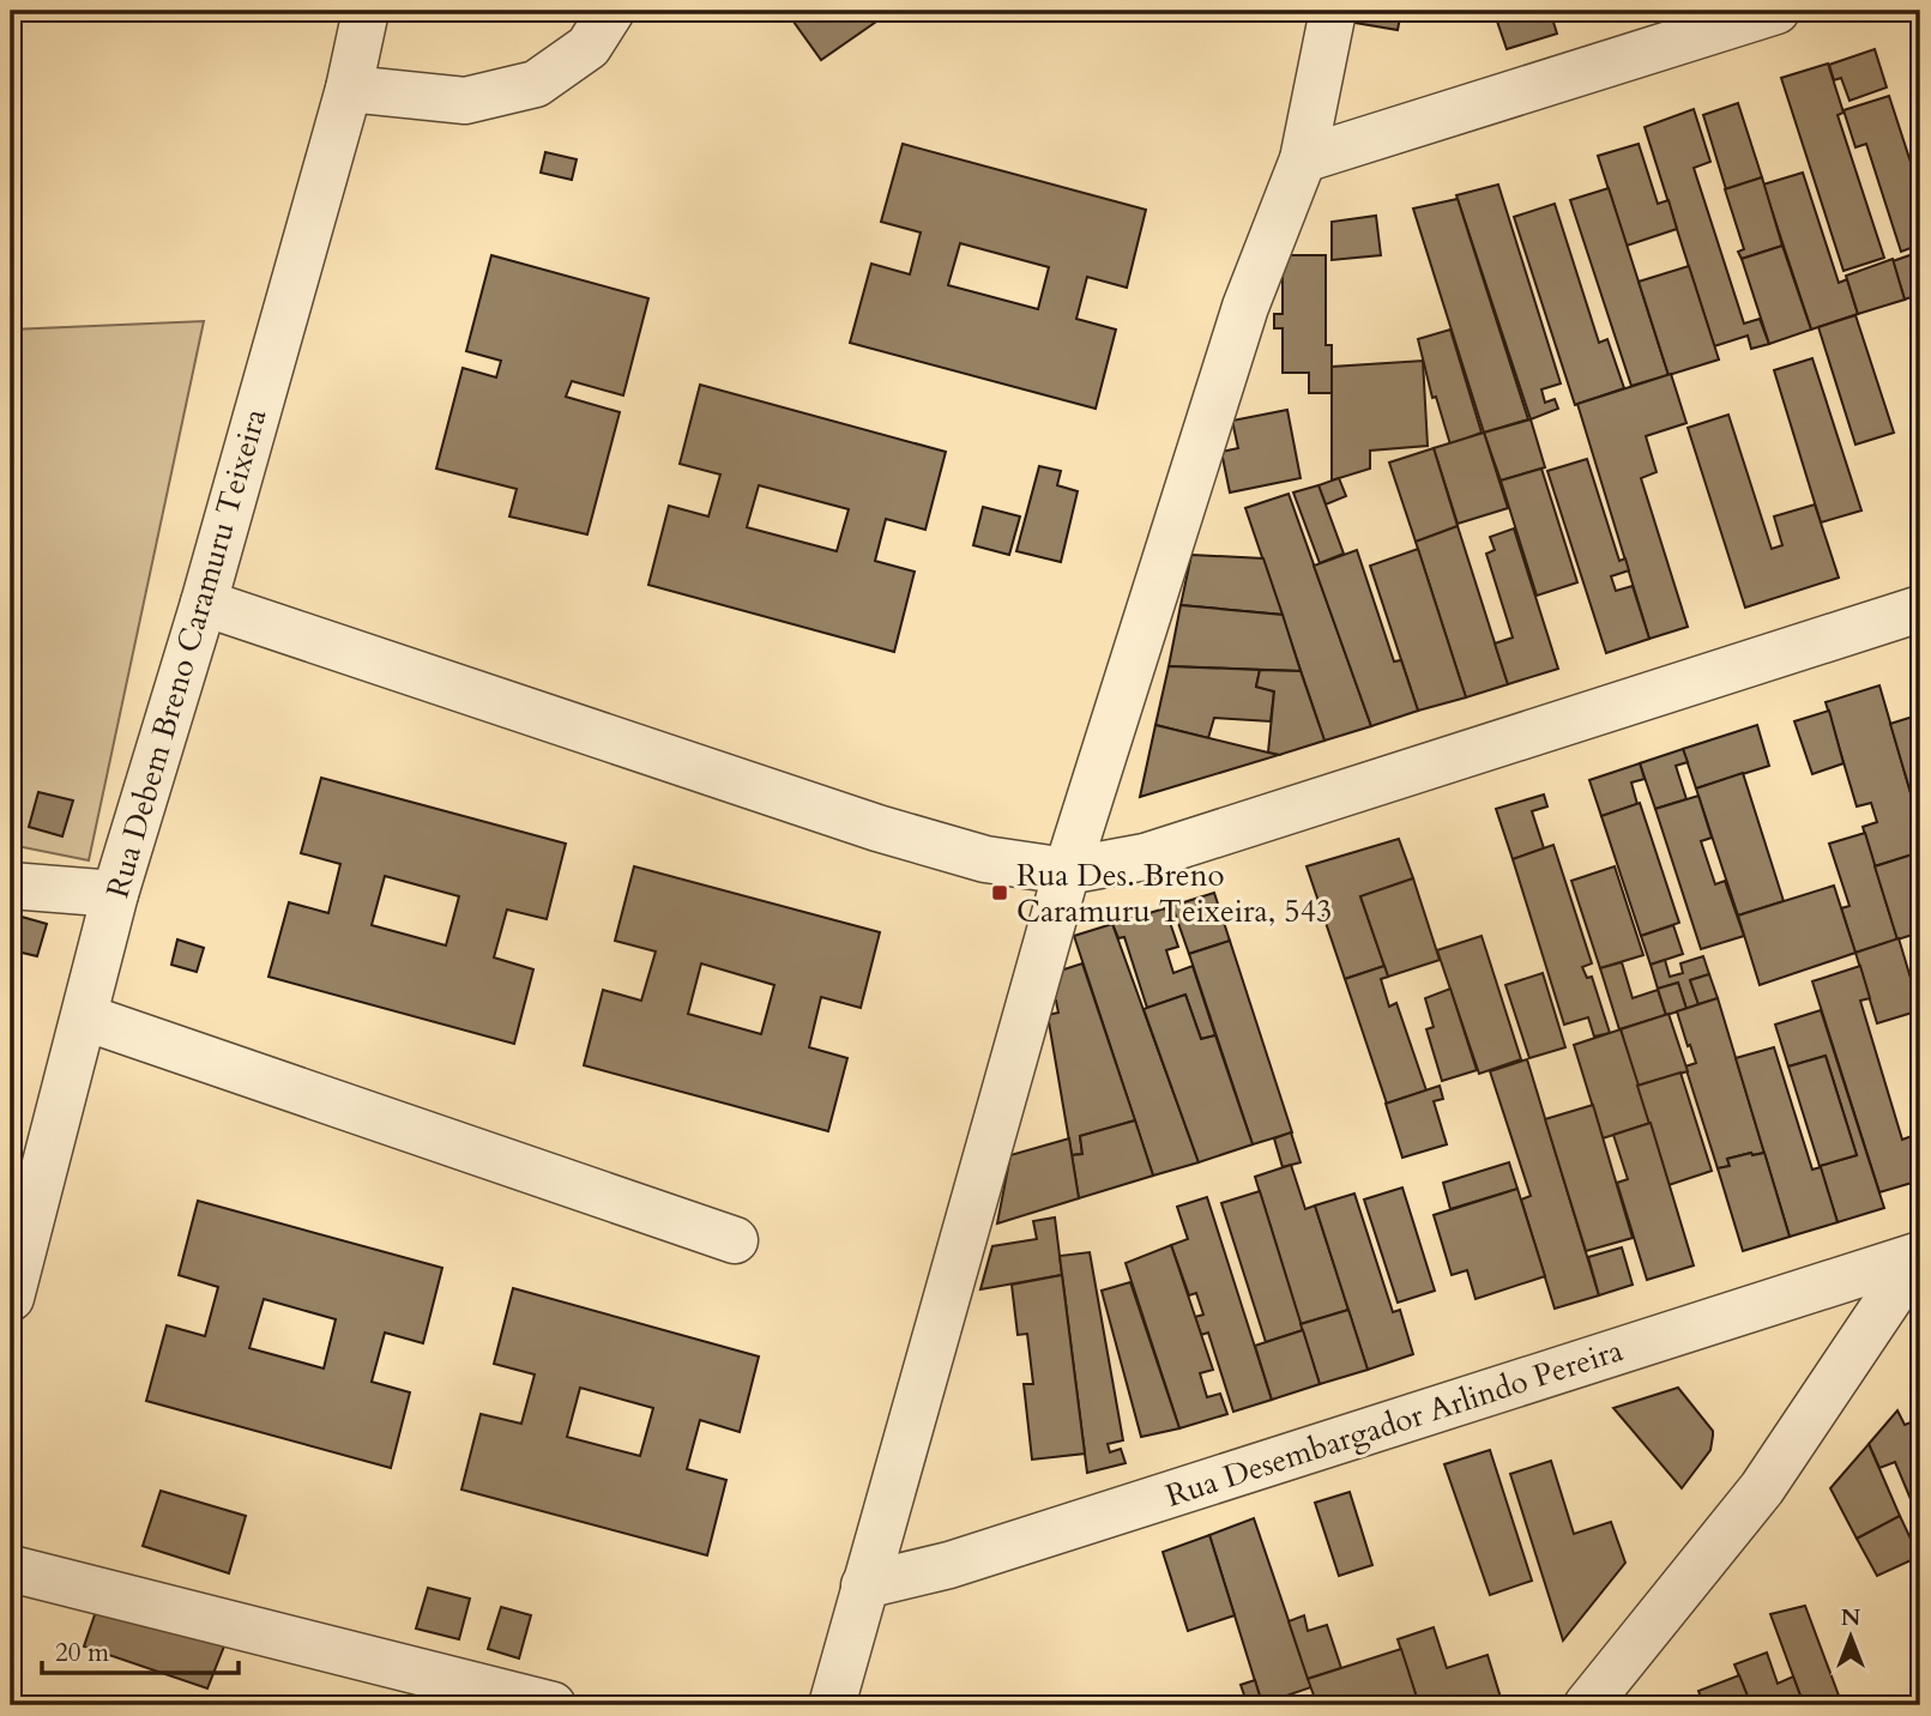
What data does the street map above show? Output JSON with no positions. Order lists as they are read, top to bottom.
{
  "streets": {
    "street": ["Rua Debem Breno Caramuru Teixeira", "Rua Desembargador Arlindo Pereira"]
  },
  "places": {
    "transit": ["Rua Des. Breno Caramuru Teixeira, 543"]
  },
  "scale_bar": "20 m",
  "north": "top"
}
